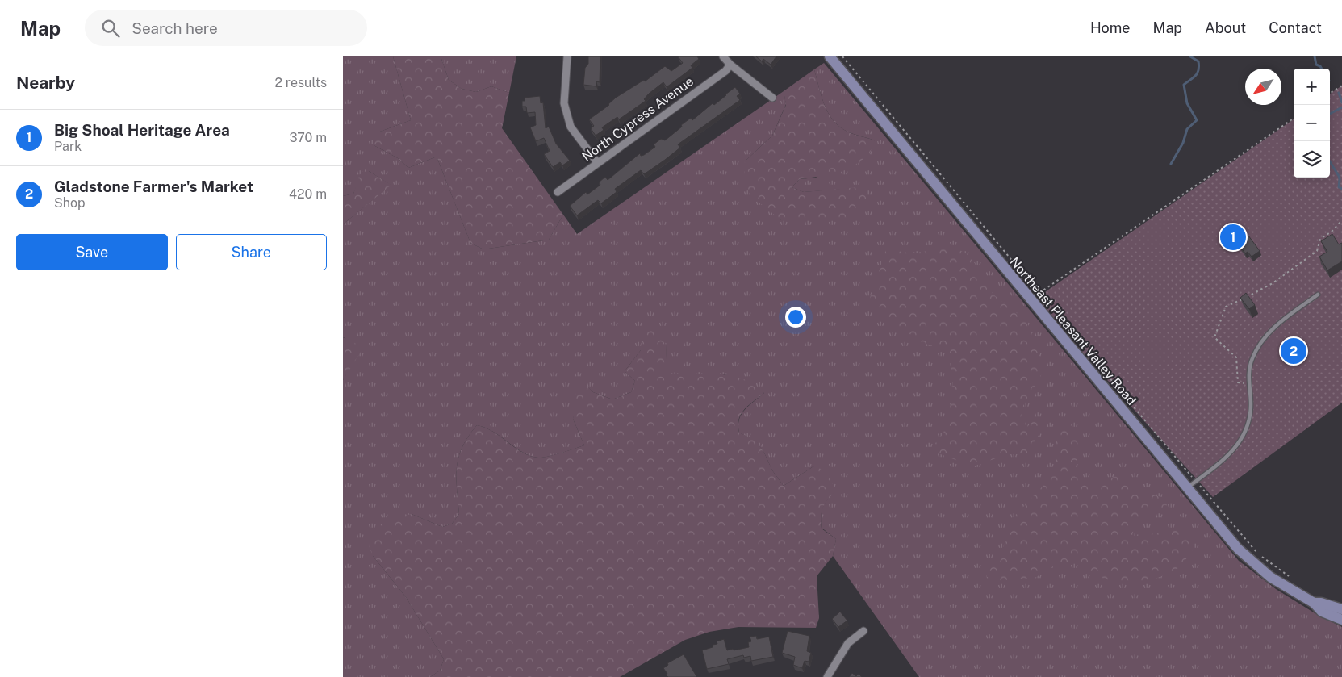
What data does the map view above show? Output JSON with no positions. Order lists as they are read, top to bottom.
{
  "streets": {
    "street": ["North Cypress Avenue", "Northeast Pleasant Valley Road"]
  },
  "north": "bottom left",
  "page": {
    "header": "Map",
    "search": "Search here",
    "nav": [
      "Home",
      "Map",
      "About",
      "Contact"
    ],
    "heading": ["Nearby", "2 results"],
    "map_buttons": ["+", "−"],
    "list": [
      {
        "mark": "1",
        "name": "Big Shoal Heritage Area",
        "note": "Park",
        "value": "370 m"
      },
      {
        "mark": "2",
        "name": "Gladstone Farmer's Market",
        "note": "Shop",
        "value": "420 m"
      }
    ],
    "buttons": ["Save", "Share"],
    "pins": ["1", "2"]
  }
}
